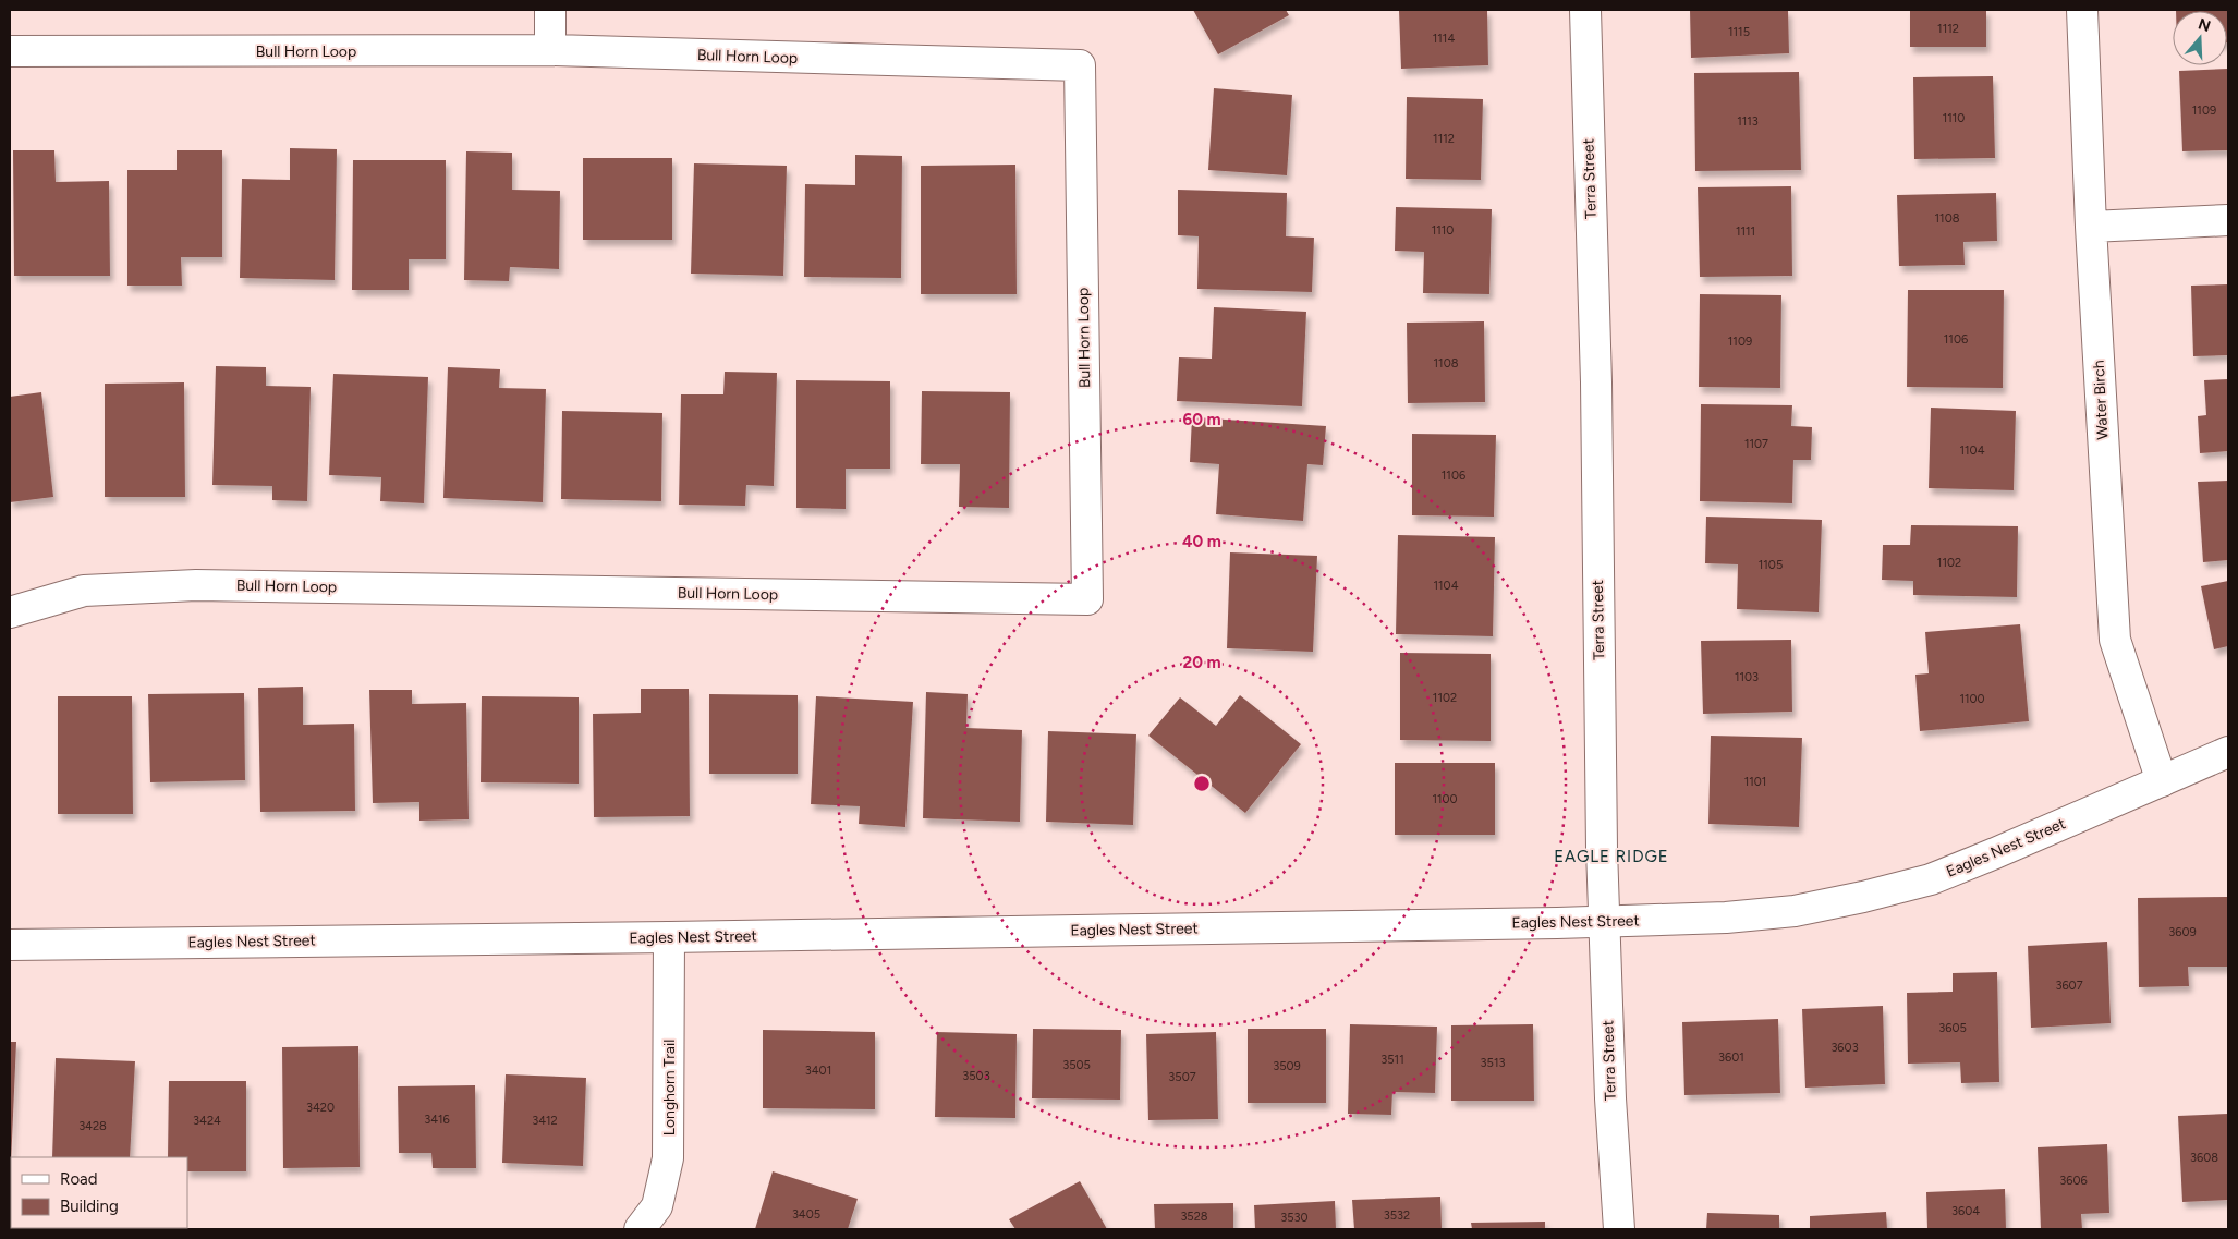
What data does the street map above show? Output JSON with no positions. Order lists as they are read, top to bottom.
{
  "streets": {
    "street": [
      "Bull Horn Loop",
      "Terra Street",
      "Water Birch",
      "Eagles Nest Street",
      "Longhorn Trail"
    ]
  },
  "crossings": [
    ["Terra Street", "Eagles Nest Street"],
    ["Water Birch", "Eagles Nest Street"],
    ["Eagles Nest Street", "Longhorn Trail"]
  ],
  "districts": ["EAGLE RIDGE"],
  "house_numbers": [
    "1112",
    "1115",
    "1114",
    "1109",
    "1110",
    "1113",
    "1112",
    "1108",
    "1110",
    "1111",
    "1106",
    "1109",
    "1108",
    "1107",
    "1104",
    "1106",
    "1102",
    "1105",
    "1104",
    "1103",
    "1102",
    "1100",
    "1101",
    "1100",
    "3609",
    "3607",
    "3605",
    "3603",
    "3601",
    "3511",
    "3513",
    "3505",
    "3509",
    "3401",
    "3503",
    "3507",
    "3420",
    "3416",
    "3424",
    "3412",
    "3428",
    "3608",
    "3606",
    "3604",
    "3405",
    "3532",
    "3528",
    "3530"
  ],
  "legend": ["Road", "Building"],
  "north": "top",
  "rings": ["60 m", "40 m", "20 m"]
}
